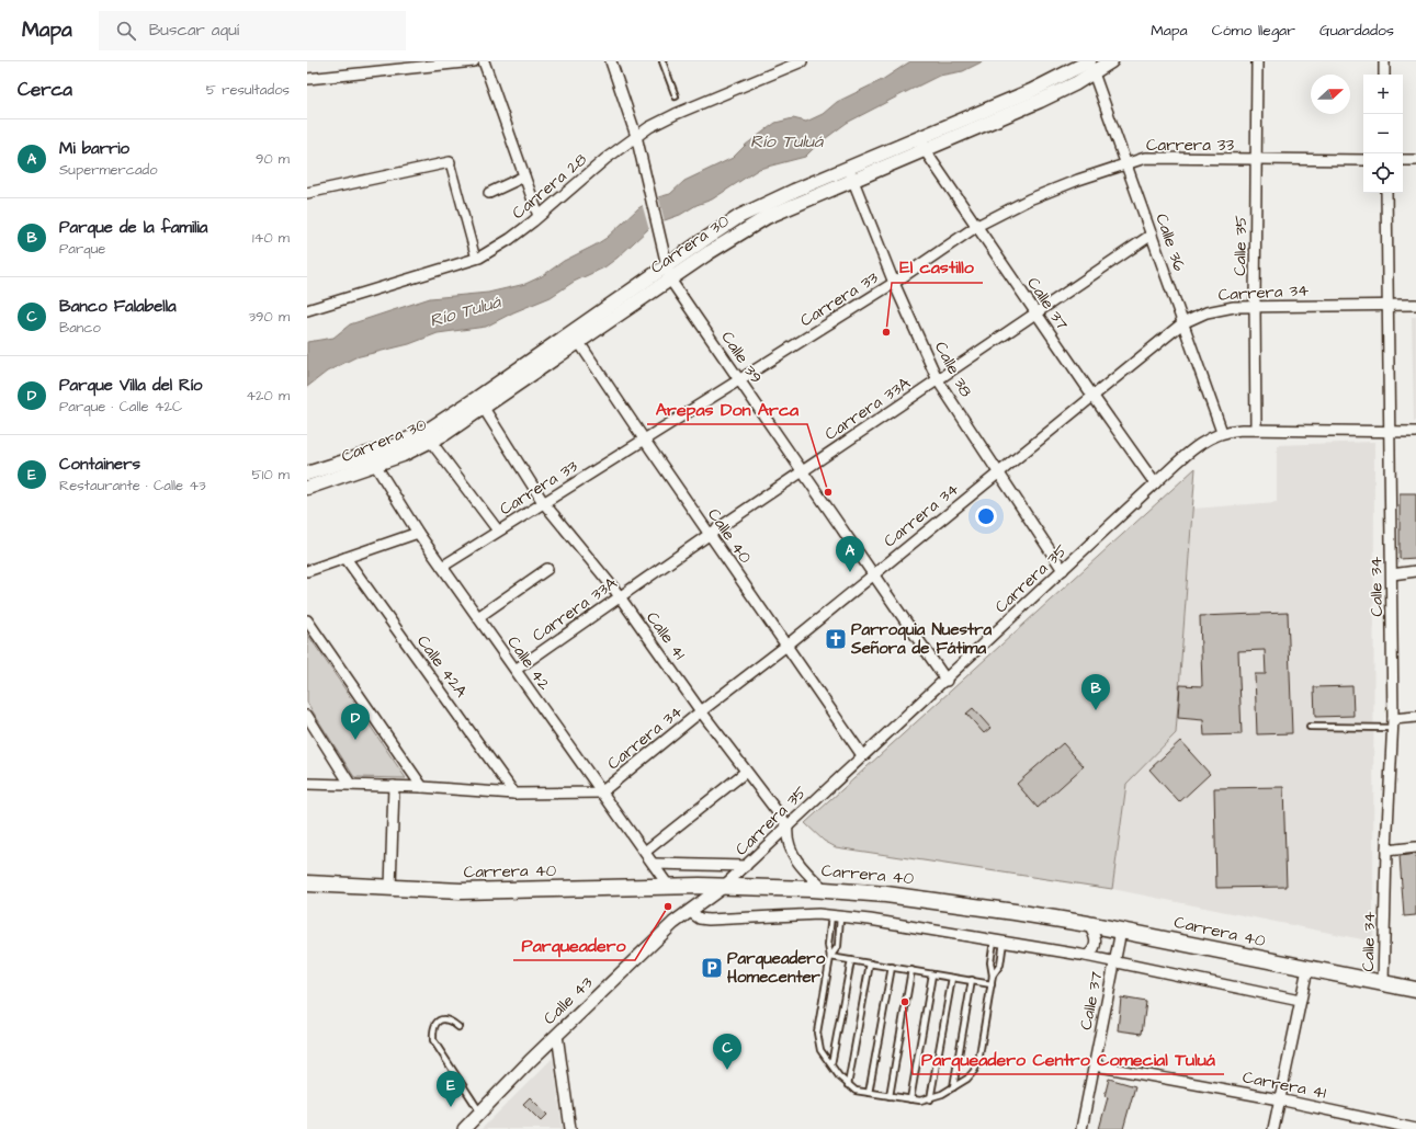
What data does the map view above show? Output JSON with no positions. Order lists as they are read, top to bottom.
{
  "streets": {
    "main road": ["Carrera 30", "Carrera 40"],
    "street": [
      "Carrera 33",
      "Carrera 28",
      "Calle 36",
      "Calle 35",
      "Carrera 34",
      "Calle 37",
      "Calle 39",
      "Calle 38",
      "Carrera 33A",
      "Calle 40",
      "Carrera 35",
      "Calle 34",
      "Calle 41",
      "Calle 42",
      "Calle 42A",
      "Calle 43",
      "Carrera 41"
    ]
  },
  "crossings": [
    ["Carrera 33", "Calle 36"],
    ["Carrera 33", "Calle 35"],
    ["Carrera 33", "Calle 37"],
    ["Carrera 33", "Calle 39"],
    ["Carrera 33", "Calle 38"],
    ["Carrera 33", "Calle 40"],
    ["Carrera 33", "Calle 41"],
    ["Carrera 33", "Calle 42"],
    ["Carrera 28", "Calle 39"],
    ["Calle 36", "Carrera 30"],
    ["Calle 36", "Carrera 34"],
    ["Calle 36", "Carrera 33A"],
    ["Calle 36", "Carrera 35"],
    ["Carrera 30", "Calle 37"],
    ["Carrera 30", "Calle 39"],
    ["Carrera 30", "Calle 38"],
    ["Carrera 30", "Calle 40"],
    ["Carrera 30", "Calle 41"],
    ["Carrera 30", "Calle 42"],
    ["Calle 35", "Carrera 34"],
    ["Calle 35", "Carrera 35"],
    ["Carrera 34", "Calle 37"],
    ["Carrera 34", "Calle 39"],
    ["Carrera 34", "Calle 38"],
    ["Carrera 34", "Calle 40"],
    ["Carrera 34", "Calle 34"],
    ["Carrera 34", "Calle 41"],
    ["Carrera 34", "Calle 42"],
    ["Carrera 34", "Calle 42A"],
    ["Calle 37", "Carrera 33A"],
    ["Calle 37", "Carrera 35"],
    ["Calle 37", "Carrera 40"],
    ["Calle 37", "Carrera 41"],
    ["Calle 39", "Carrera 33A"],
    ["Calle 39", "Carrera 35"],
    ["Calle 38", "Carrera 33A"],
    ["Calle 38", "Carrera 35"],
    ["Carrera 33A", "Calle 40"],
    ["Carrera 33A", "Calle 41"],
    ["Carrera 33A", "Calle 42"],
    ["Calle 40", "Carrera 35"],
    ["Carrera 35", "Calle 34"],
    ["Carrera 35", "Calle 41"],
    ["Carrera 35", "Carrera 40"],
    ["Carrera 35", "Calle 43"],
    ["Calle 34", "Carrera 40"],
    ["Calle 42", "Carrera 40"],
    ["Carrera 40", "Calle 43"]
  ],
  "water": ["Río Tuluá"],
  "places": {
    "other": [
      "El castillo",
      "Arepas Don Arca",
      "Parqueadero",
      "Parqueadero Centro Comecial Tuluá"
    ],
    "church": ["Parroquia Nuestra Señora de Fátima"],
    "parking": ["Parqueadero Homecenter"]
  },
  "north": "right",
  "page": {
    "header": "Mapa",
    "search": "Buscar aquí",
    "nav": ["Mapa", "Cómo llegar", "Guardados"],
    "heading": ["Cerca", "5 resultados"],
    "map_buttons": ["+", "−"],
    "list": [
      {
        "mark": "A",
        "name": "Mi barrio",
        "note": "Supermercado",
        "value": "90 m"
      },
      {
        "mark": "B",
        "name": "Parque de la familia",
        "note": "Parque",
        "value": "140 m"
      },
      {
        "mark": "C",
        "name": "Banco Falabella",
        "note": "Banco",
        "value": "390 m"
      },
      {
        "mark": "D",
        "name": "Parque Villa del Río",
        "note": "Parque · Calle 42C",
        "value": "420 m"
      },
      {
        "mark": "E",
        "name": "Containers",
        "note": "Restaurante · Calle 43",
        "value": "510 m"
      }
    ],
    "pins": [
      "A",
      "B",
      "D",
      "C",
      "E"
    ]
  }
}
